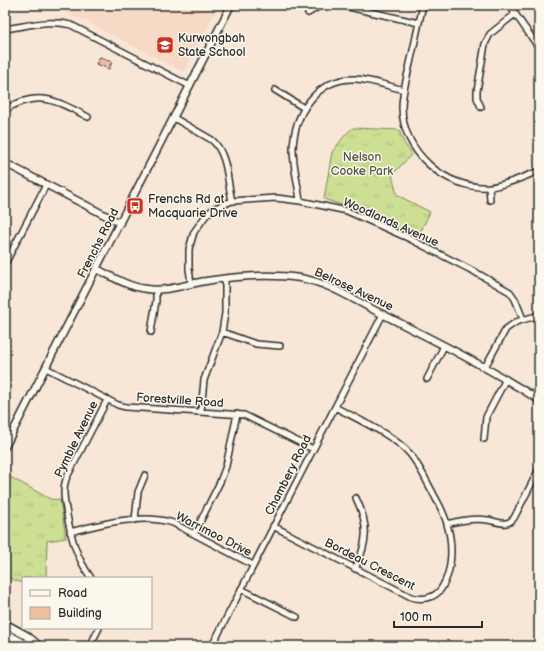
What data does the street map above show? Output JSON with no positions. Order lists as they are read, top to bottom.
{
  "streets": {
    "street": [
      "Woodlands Avenue",
      "Frenchs Road",
      "Belrose Avenue",
      "Forestville Road",
      "Pymble Avenue",
      "Chambery Road",
      "Warrimoo Drive",
      "Bordeau Crescent"
    ]
  },
  "crossings": [
    ["Woodlands Avenue", "Belrose Avenue"],
    ["Frenchs Road", "Belrose Avenue"],
    ["Frenchs Road", "Forestville Road"],
    ["Belrose Avenue", "Chambery Road"],
    ["Forestville Road", "Pymble Avenue"],
    ["Forestville Road", "Chambery Road"],
    ["Pymble Avenue", "Warrimoo Drive"],
    ["Chambery Road", "Warrimoo Drive"],
    ["Chambery Road", "Bordeau Crescent"]
  ],
  "parks": ["Nelson Cooke Park"],
  "places": {
    "school or university": ["Kurwongbah State School"],
    "bus stop": ["Frenchs Rd at Macquarie Drive"]
  },
  "legend": ["Road", "Building"],
  "scale_bar": "100 m"
}
